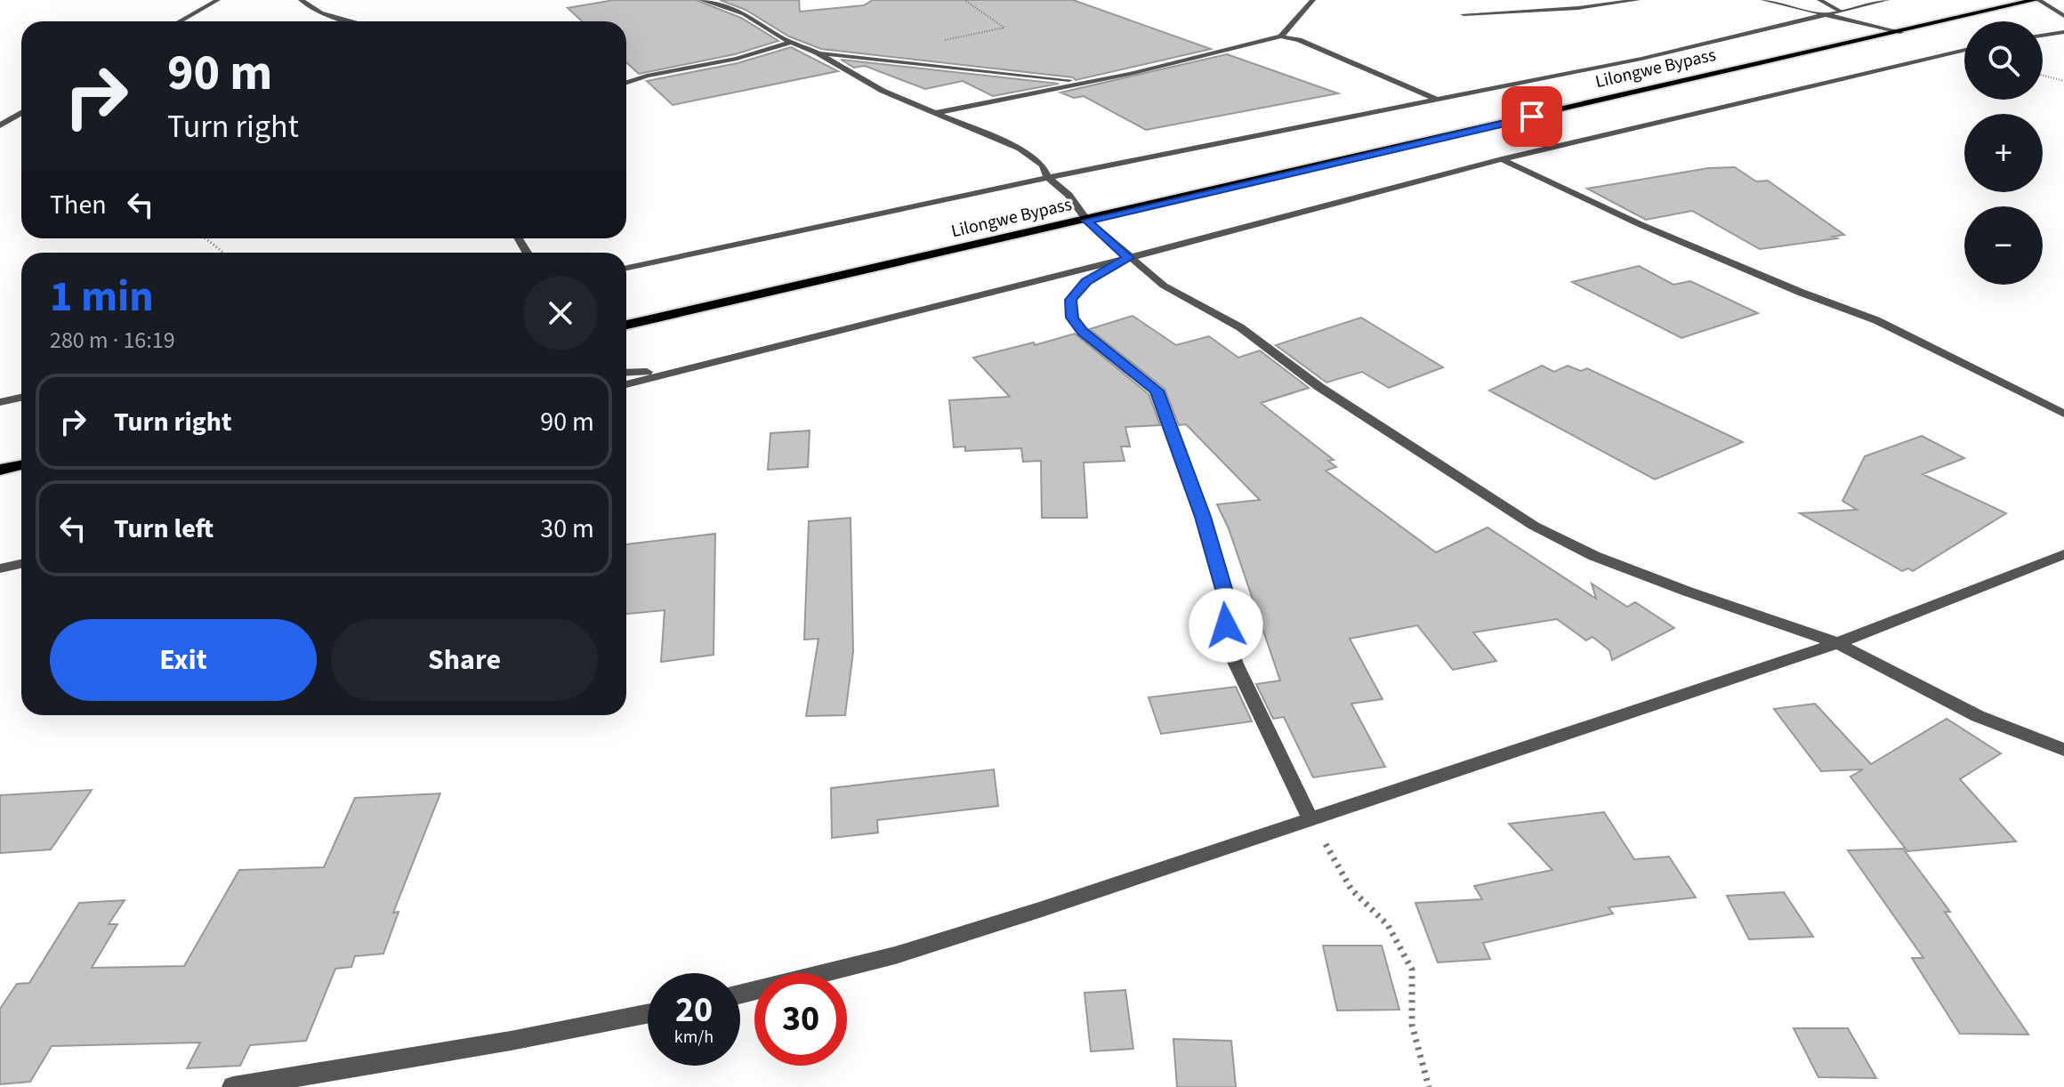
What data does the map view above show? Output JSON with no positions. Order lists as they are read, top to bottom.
{
  "streets": {
    "main road": ["Lilongwe Bypass"]
  },
  "page": {
    "map_buttons": ["+", "−"],
    "turn": ["90 m", "Turn right"],
    "then": "Then",
    "heading": ["1 min", "280 m · 16:19"],
    "list": [
      {
        "name": "Turn right",
        "value": "90 m"
      },
      {
        "name": "Turn left",
        "value": "30 m"
      }
    ],
    "buttons": ["Exit", "Share"],
    "speed": "20 km/h",
    "limit": "30"
  }
}
